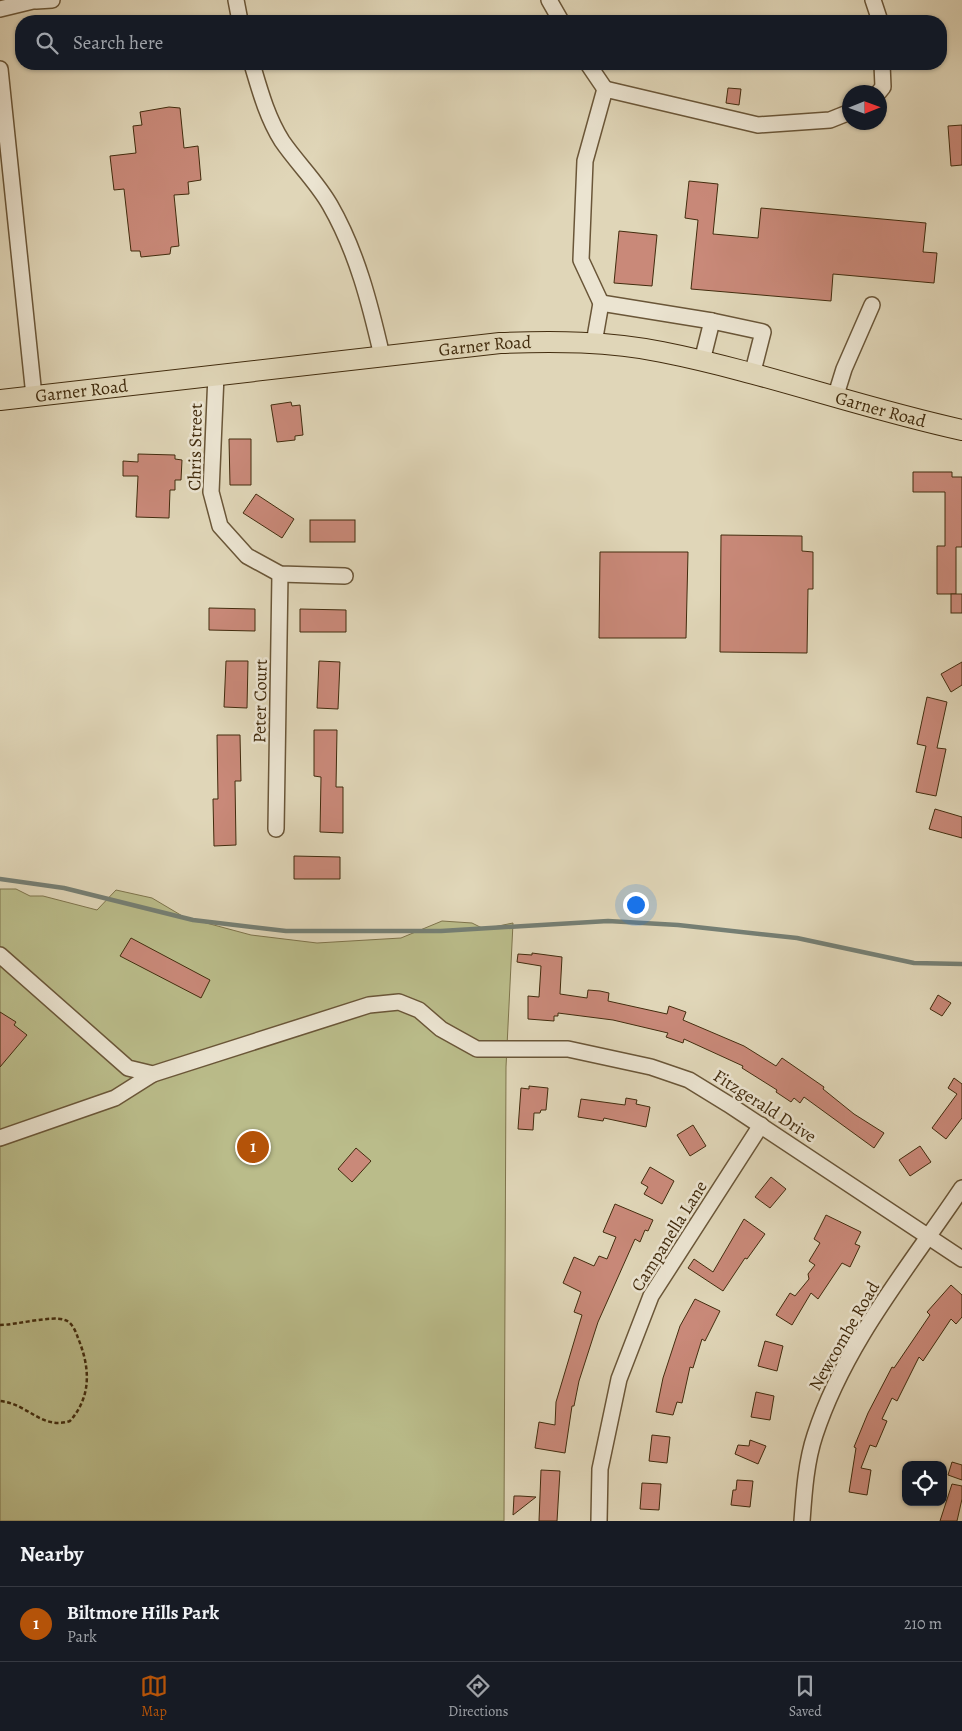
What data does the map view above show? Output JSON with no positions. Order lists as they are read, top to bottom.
{
  "streets": {
    "main road": ["Garner Road"],
    "street": [
      "Chris Street",
      "Peter Court",
      "Fitzgerald Drive",
      "Campanella Lane",
      "Newcombe Road"
    ]
  },
  "crossings": [
    ["Garner Road", "Chris Street"],
    ["Chris Street", "Peter Court"],
    ["Fitzgerald Drive", "Campanella Lane"],
    ["Fitzgerald Drive", "Newcombe Road"]
  ],
  "north": "right",
  "page": {
    "search": "Search here",
    "pins": "1",
    "heading": "Nearby",
    "list": [
      {
        "mark": "1",
        "name": "Biltmore Hills Park",
        "note": "Park",
        "value": "210 m"
      }
    ],
    "nav": ["Map", "Directions", "Saved"]
  }
}
